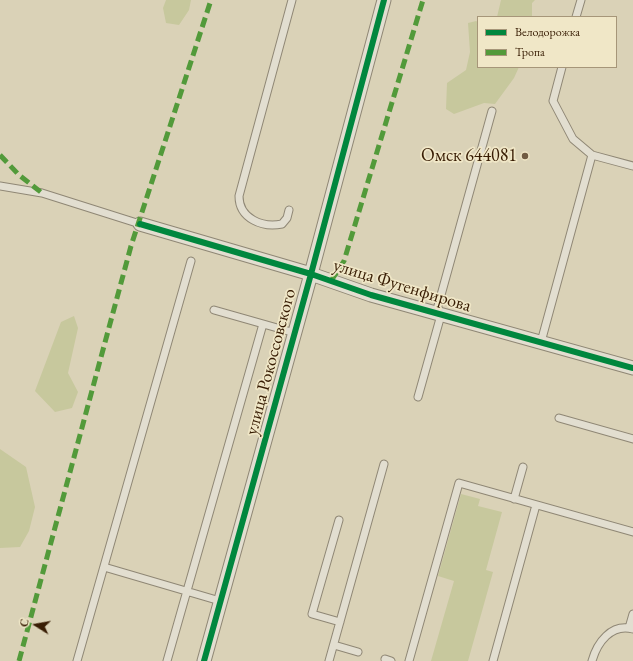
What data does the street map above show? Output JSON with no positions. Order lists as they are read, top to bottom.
{
  "streets": {
    "street": ["улица Фугенфирова", "улица Рокоссовского"]
  },
  "crossings": [
    ["улица Фугенфирова", "улица Рокоссовского"]
  ],
  "places": ["Омск 644081"],
  "legend": ["Велодорожка", "Тропа"],
  "north": "left"
}
